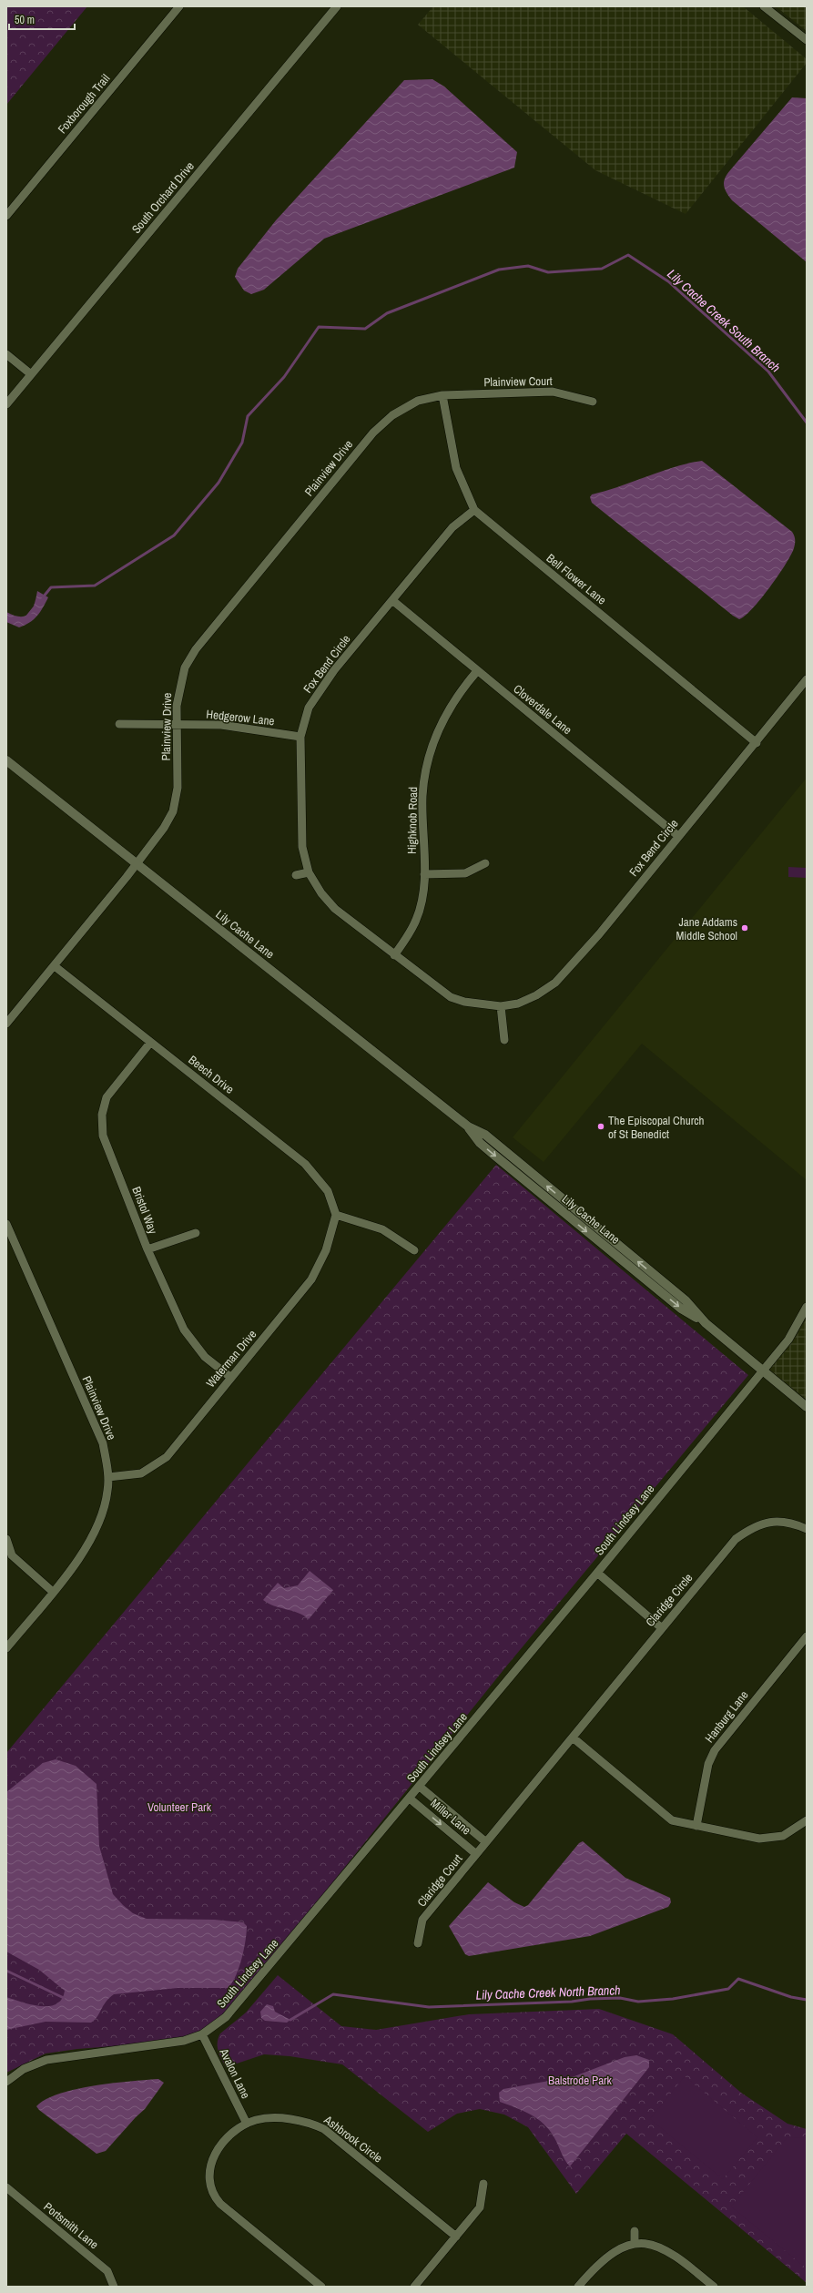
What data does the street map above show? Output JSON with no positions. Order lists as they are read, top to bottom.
{
  "streets": {
    "street": [
      "Foxborough Trail",
      "South Orchard Drive",
      "Plainview Court",
      "Plainview Drive",
      "Bell Flower Lane",
      "Fox Bend Circle",
      "Cloverdale Lane",
      "Hedgerow Lane",
      "Highknob Road",
      "Lily Cache Lane",
      "Beech Drive",
      "Bristol Way",
      "Waterman Drive",
      "South Lindsey Lane",
      "Claridge Circle",
      "Hanburg Lane",
      "Miller Lane",
      "Claridge Court",
      "Avalon Lane",
      "Ashbrook Circle",
      "Portsmith Lane"
    ]
  },
  "crossings": [
    ["Plainview Court", "Plainview Drive"],
    ["Plainview Court", "Bell Flower Lane"],
    ["Plainview Drive", "Bell Flower Lane"],
    ["Plainview Drive", "Hedgerow Lane"],
    ["Plainview Drive", "Lily Cache Lane"],
    ["Plainview Drive", "Beech Drive"],
    ["Plainview Drive", "Waterman Drive"],
    ["Bell Flower Lane", "Fox Bend Circle"],
    ["Fox Bend Circle", "Cloverdale Lane"],
    ["Fox Bend Circle", "Hedgerow Lane"],
    ["Fox Bend Circle", "Highknob Road"],
    ["Cloverdale Lane", "Highknob Road"],
    ["Lily Cache Lane", "South Lindsey Lane"],
    ["Beech Drive", "Bristol Way"],
    ["Beech Drive", "Waterman Drive"],
    ["Bristol Way", "Waterman Drive"],
    ["South Lindsey Lane", "Miller Lane"],
    ["South Lindsey Lane", "Avalon Lane"],
    ["Claridge Circle", "Miller Lane"],
    ["Claridge Circle", "Claridge Court"],
    ["Miller Lane", "Claridge Court"],
    ["Avalon Lane", "Ashbrook Circle"]
  ],
  "water": ["Lily Cache Creek South Branch", "Lily Cache Creek North Branch"],
  "parks": ["Volunteer Park", "Balstrode Park"],
  "places": ["Jane Addams Middle School", "The Episcopal Church of St Benedict"],
  "scale_bar": "50 m"
}
